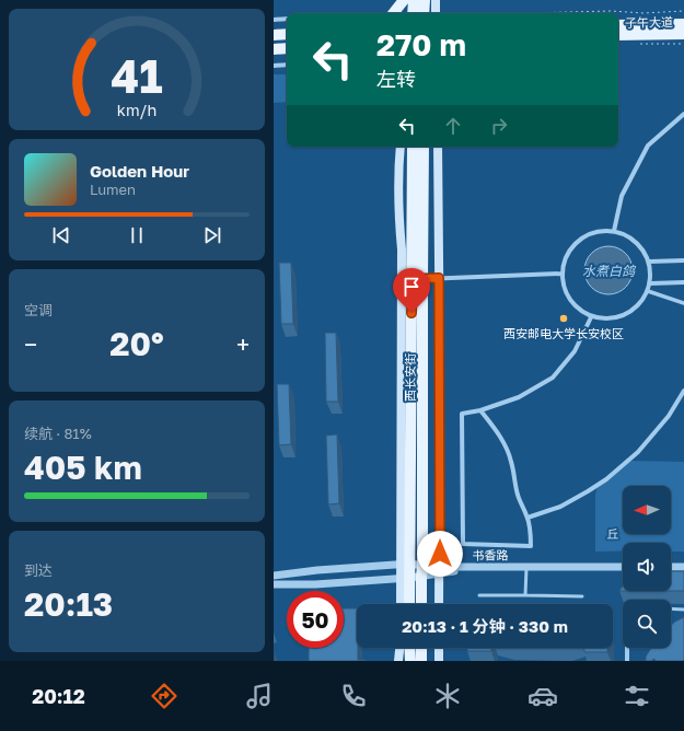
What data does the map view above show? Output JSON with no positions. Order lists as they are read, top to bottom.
{
  "streets": {
    "main road": ["子午大道", "西长安街"],
    "street": ["书香路"]
  },
  "crossings": [
    ["西长安街", "书香路"]
  ],
  "water": ["水煮白鸽"],
  "parks": ["丘"],
  "places": ["西安邮电大学长安校区"],
  "north": "left",
  "page": {
    "turn": ["270 m", "左转"],
    "song": ["Golden Hour", "Lumen"],
    "tile": [
      "空调",
      ["续航 · 81%", "405 km"],
      ["到达", "20:13"]
    ],
    "heat": ["−", "20°", "+"],
    "limit": "50",
    "trip": "20:13 · 1 分钟 · 330 m",
    "tabs": "20:12",
    "gauge": ["41", "km/h"]
  }
}
